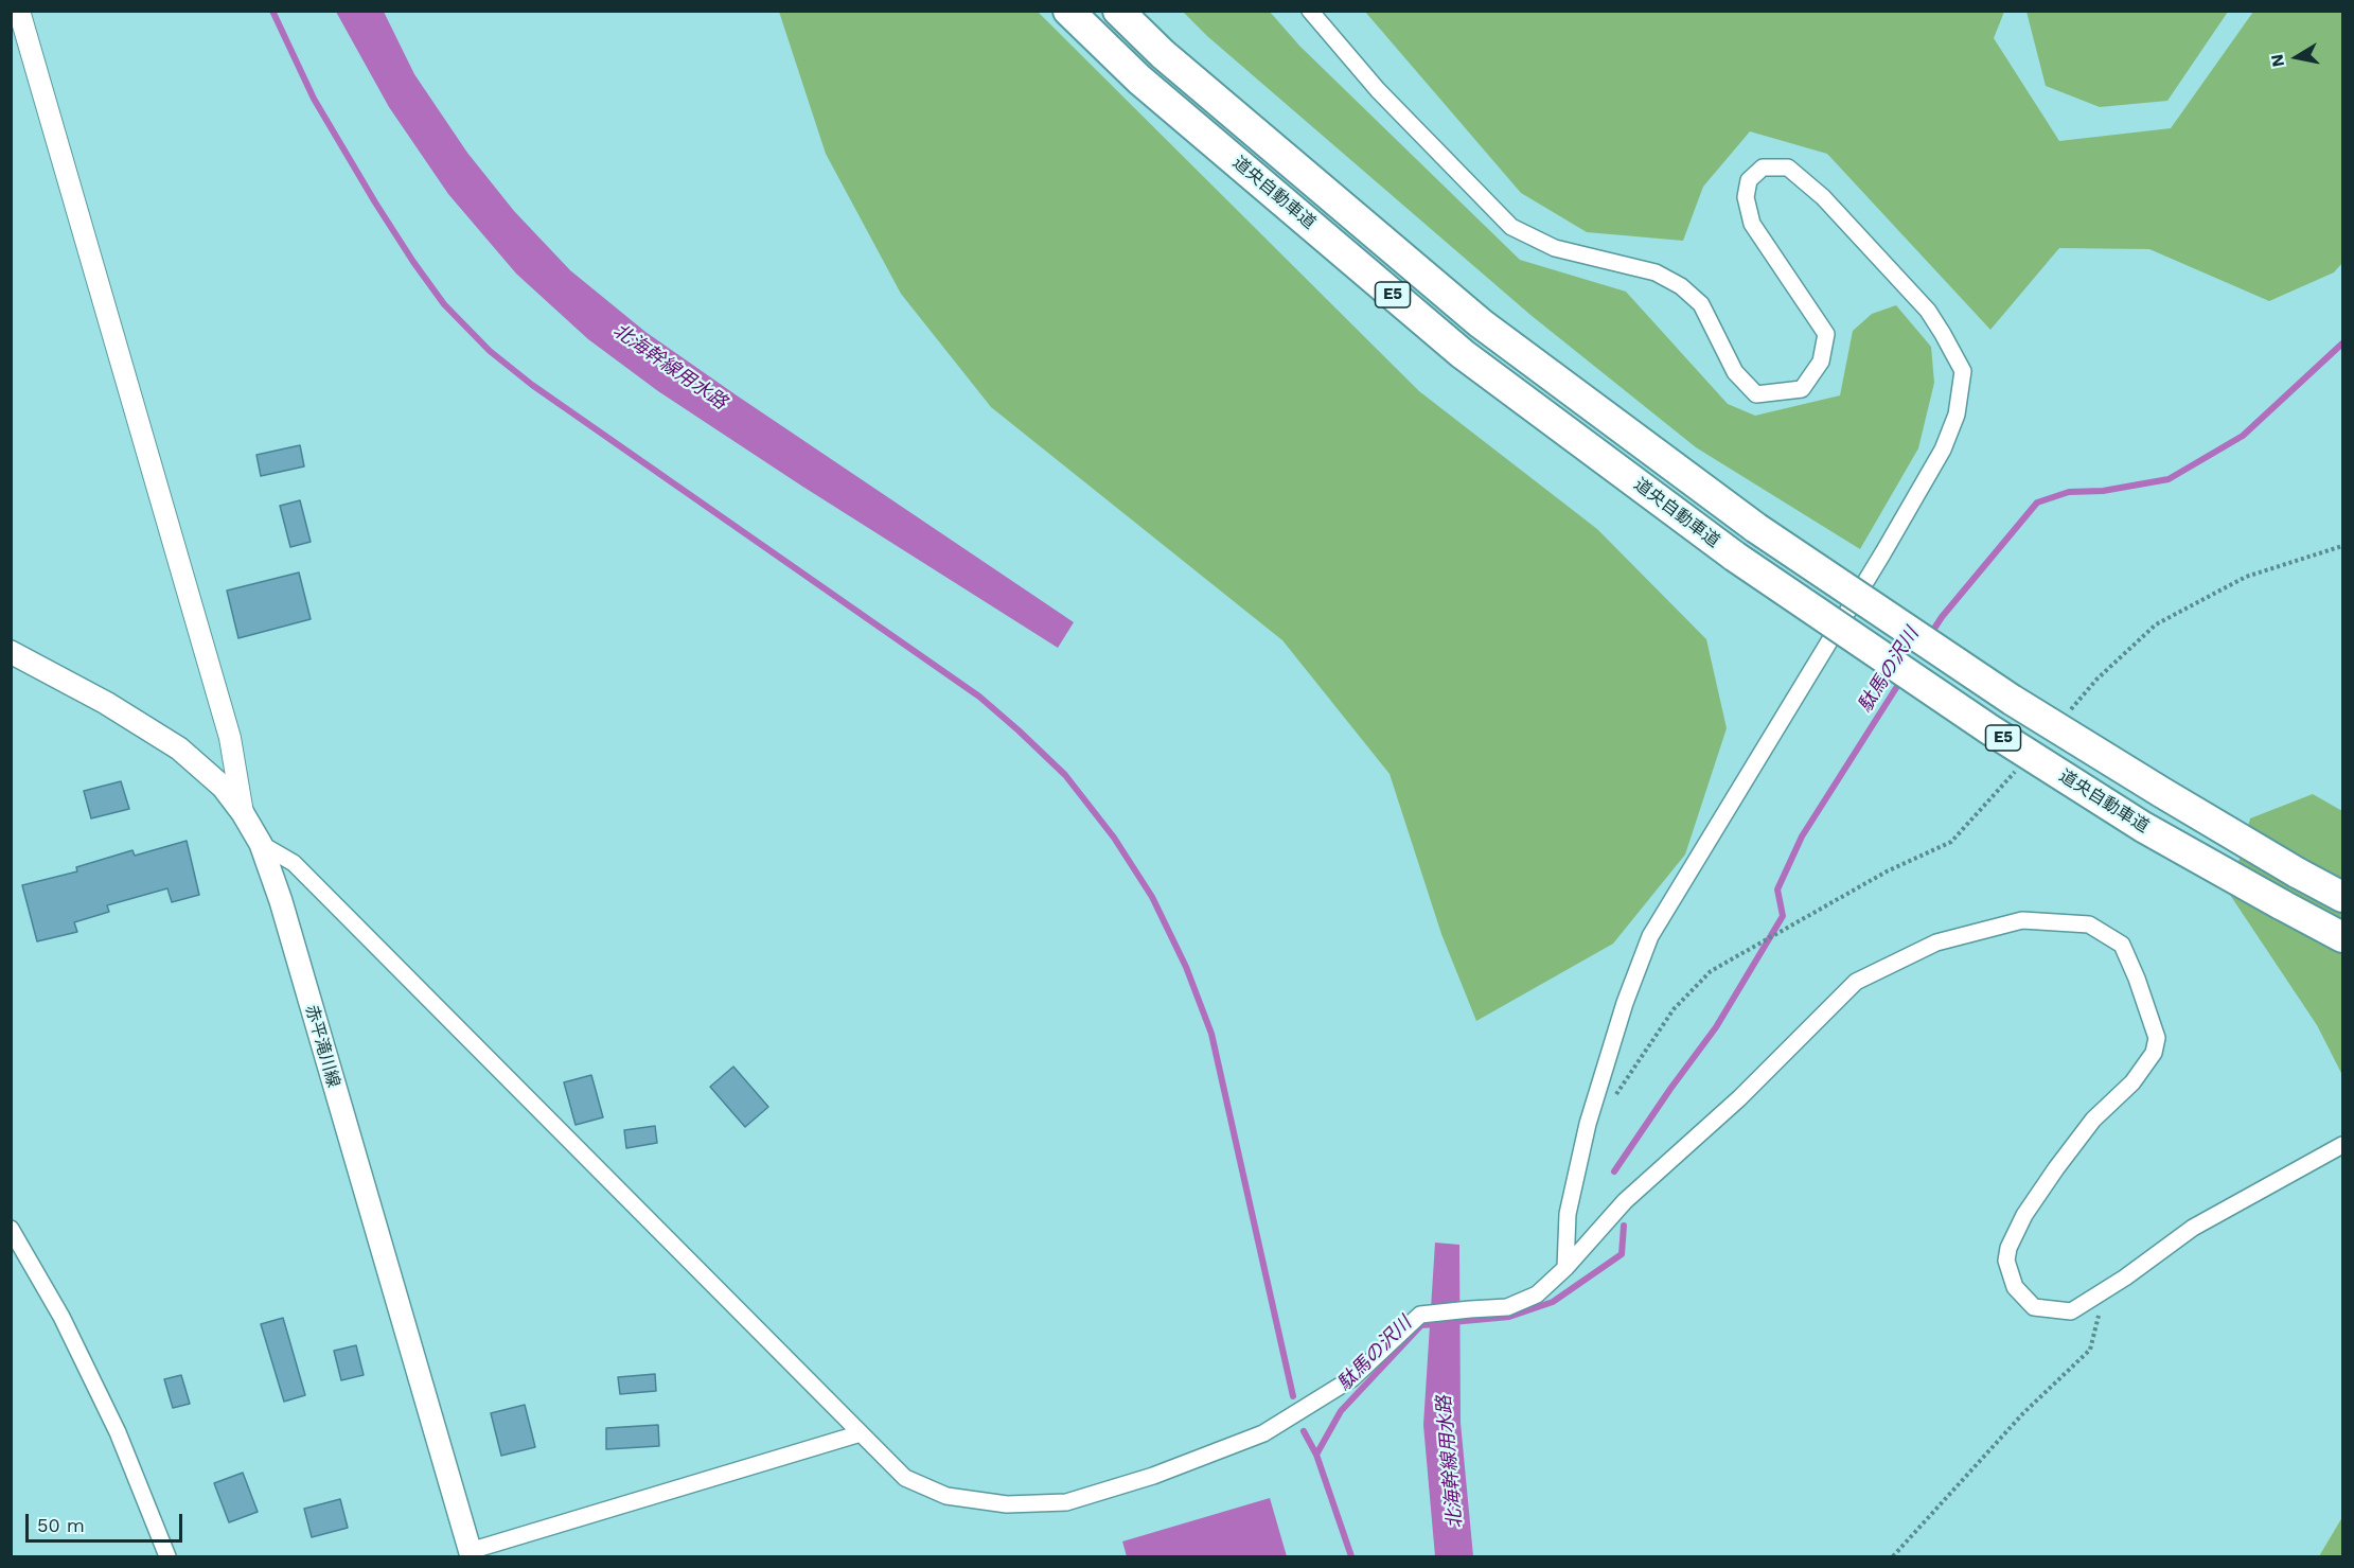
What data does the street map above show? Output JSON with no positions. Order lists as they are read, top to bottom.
{
  "streets": {
    "highway": ["道央自動車道", "E5"],
    "main road": ["赤平滝川線"]
  },
  "water": ["北海幹線用水路", "駄馬の沢川"],
  "scale_bar": "50 m",
  "north": "left"
}
